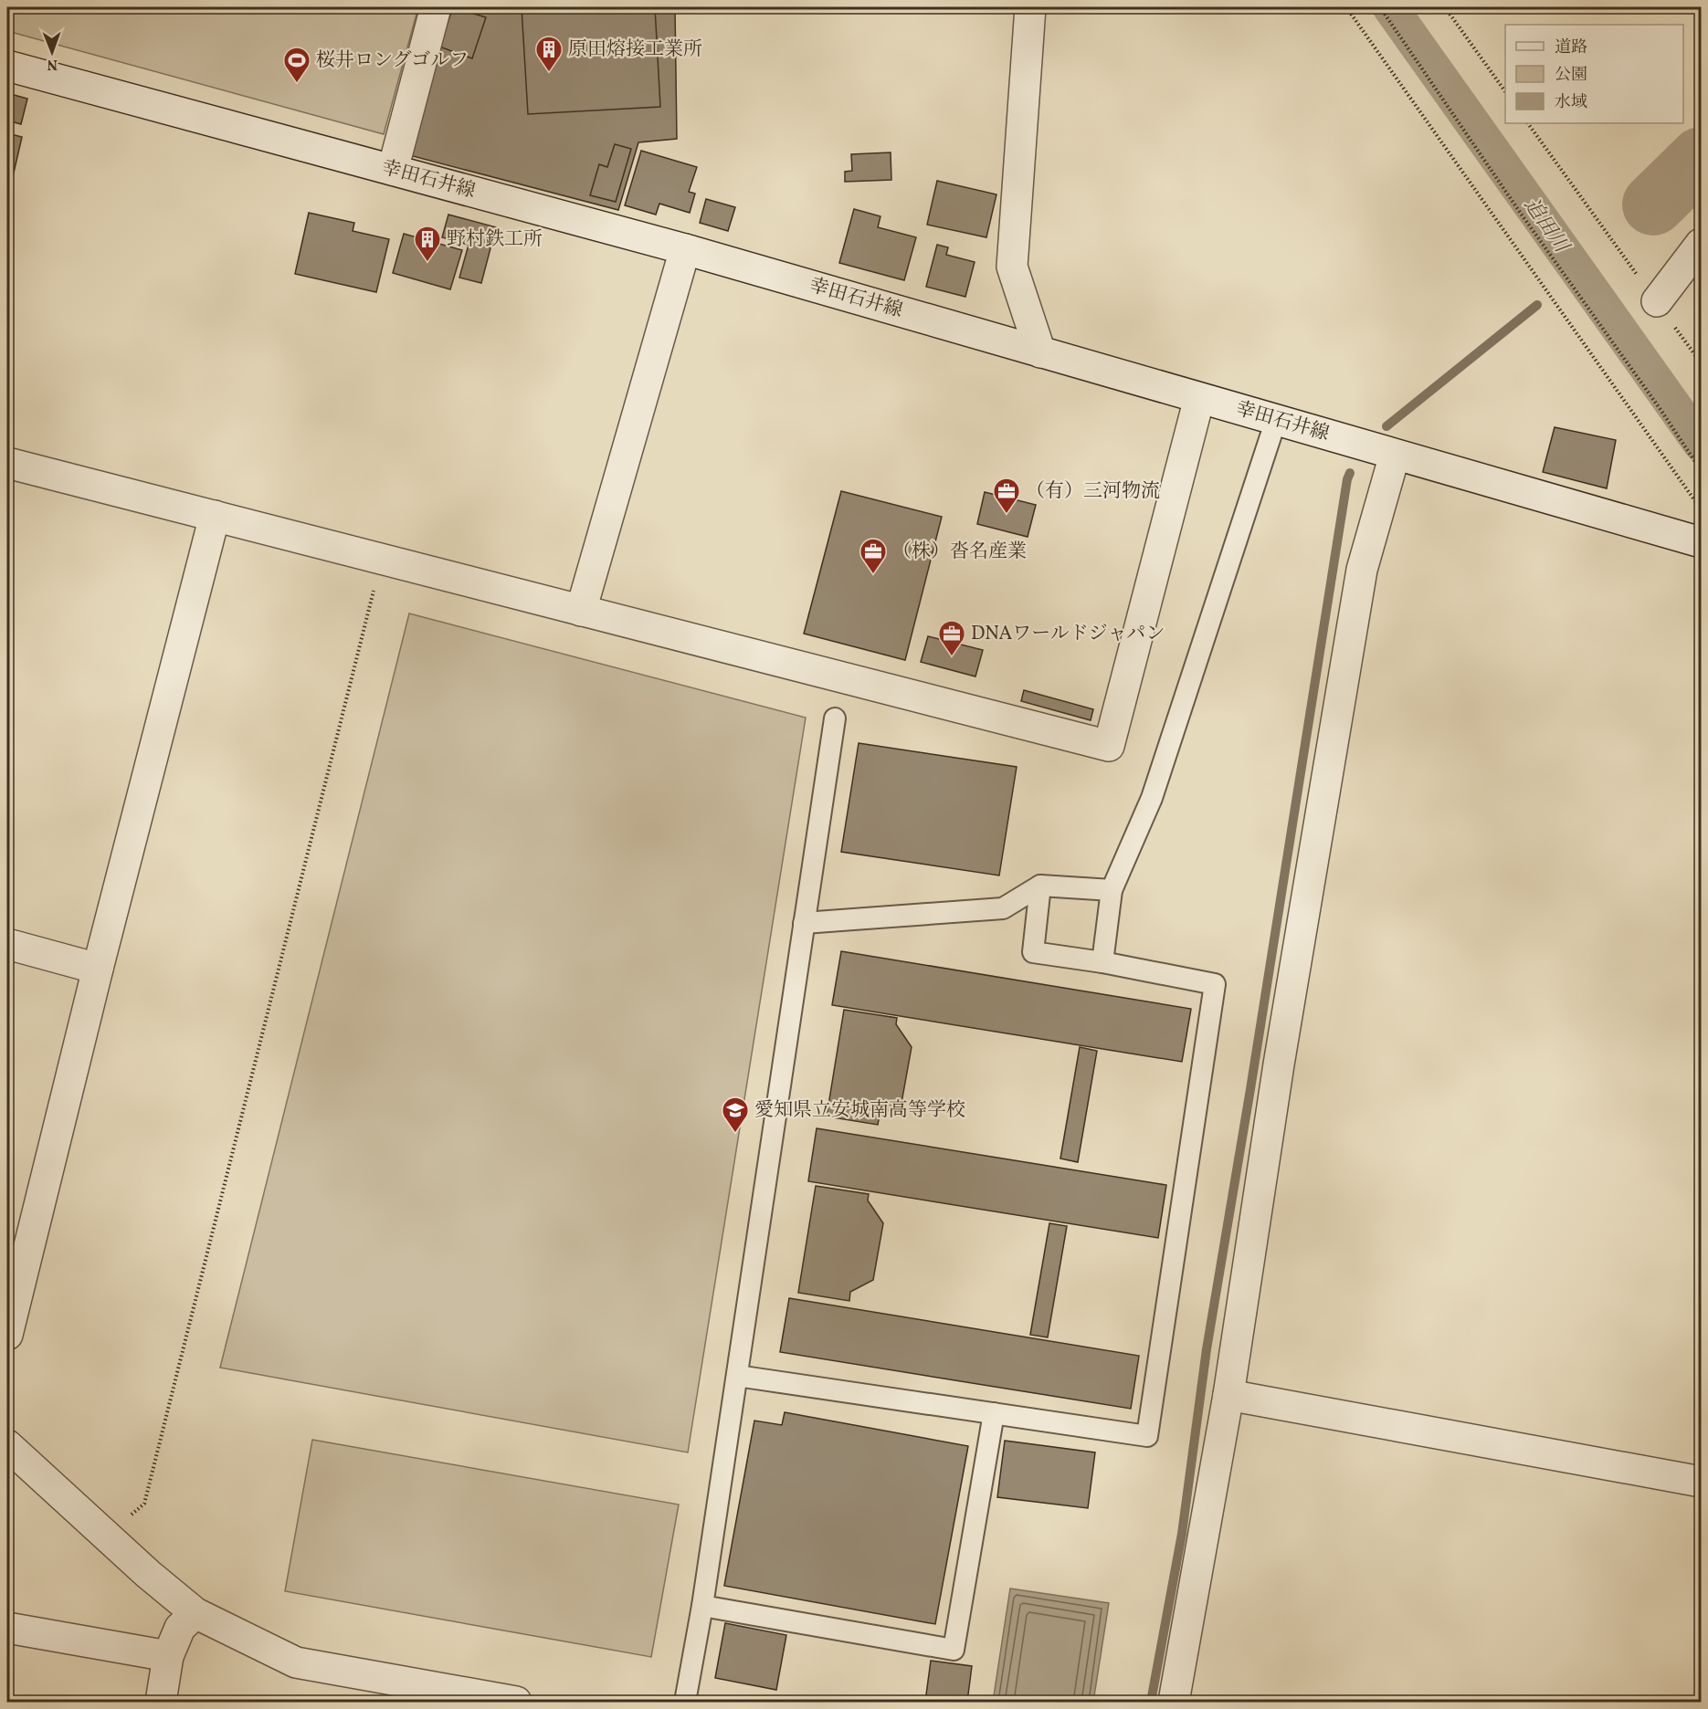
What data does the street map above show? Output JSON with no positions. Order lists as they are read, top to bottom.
{
  "streets": {
    "street": ["幸田石井線"]
  },
  "water": ["追田川"],
  "places": {
    "building": ["原田熔接工業所", "野村鉄工所"],
    "sports": ["桜井ロングゴルフ"],
    "office": ["（有）三河物流", "（株）沓名産業", "DNAワールドジャパン"],
    "school or university": ["愛知県立安城南高等学校"]
  },
  "legend": ["道路", "公園", "水域"],
  "north": "bottom"
}
